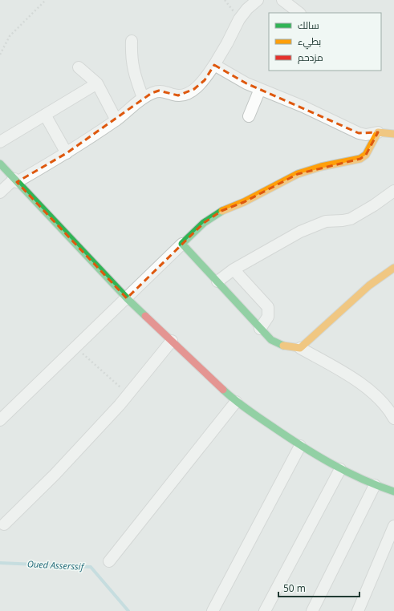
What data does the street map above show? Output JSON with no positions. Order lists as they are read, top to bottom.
{
  "water": ["Oued Asserssif"],
  "legend": ["سالك", "بطيء", "مزدحم"],
  "scale_bar": "50 m"
}
